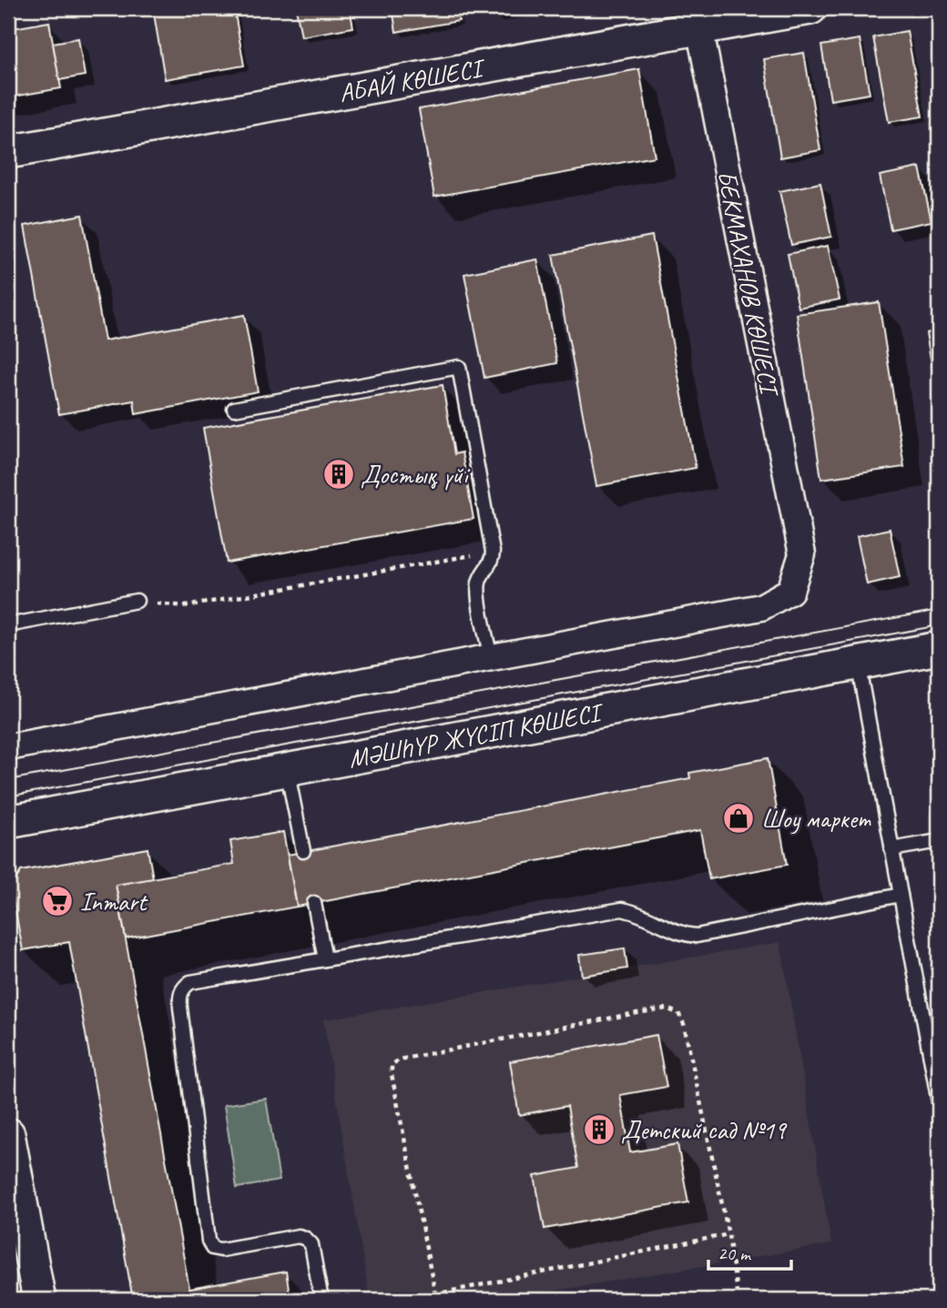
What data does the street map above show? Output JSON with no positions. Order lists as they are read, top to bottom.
{
  "streets": {
    "street": ["АБАЙ КӨШЕСІ", "БЕКМАХАНОВ КӨШЕСІ", "МӘШҺҮР ЖҮСІП КӨШЕСІ"]
  },
  "crossings": [
    ["АБАЙ КӨШЕСІ", "БЕКМАХАНОВ КӨШЕСІ"]
  ],
  "places": {
    "building": ["Достық үйі", "Детский сад №19"],
    "shop": ["Шоу маркет"],
    "supermarket": ["Inmart"]
  },
  "scale_bar": "20 m"
}
